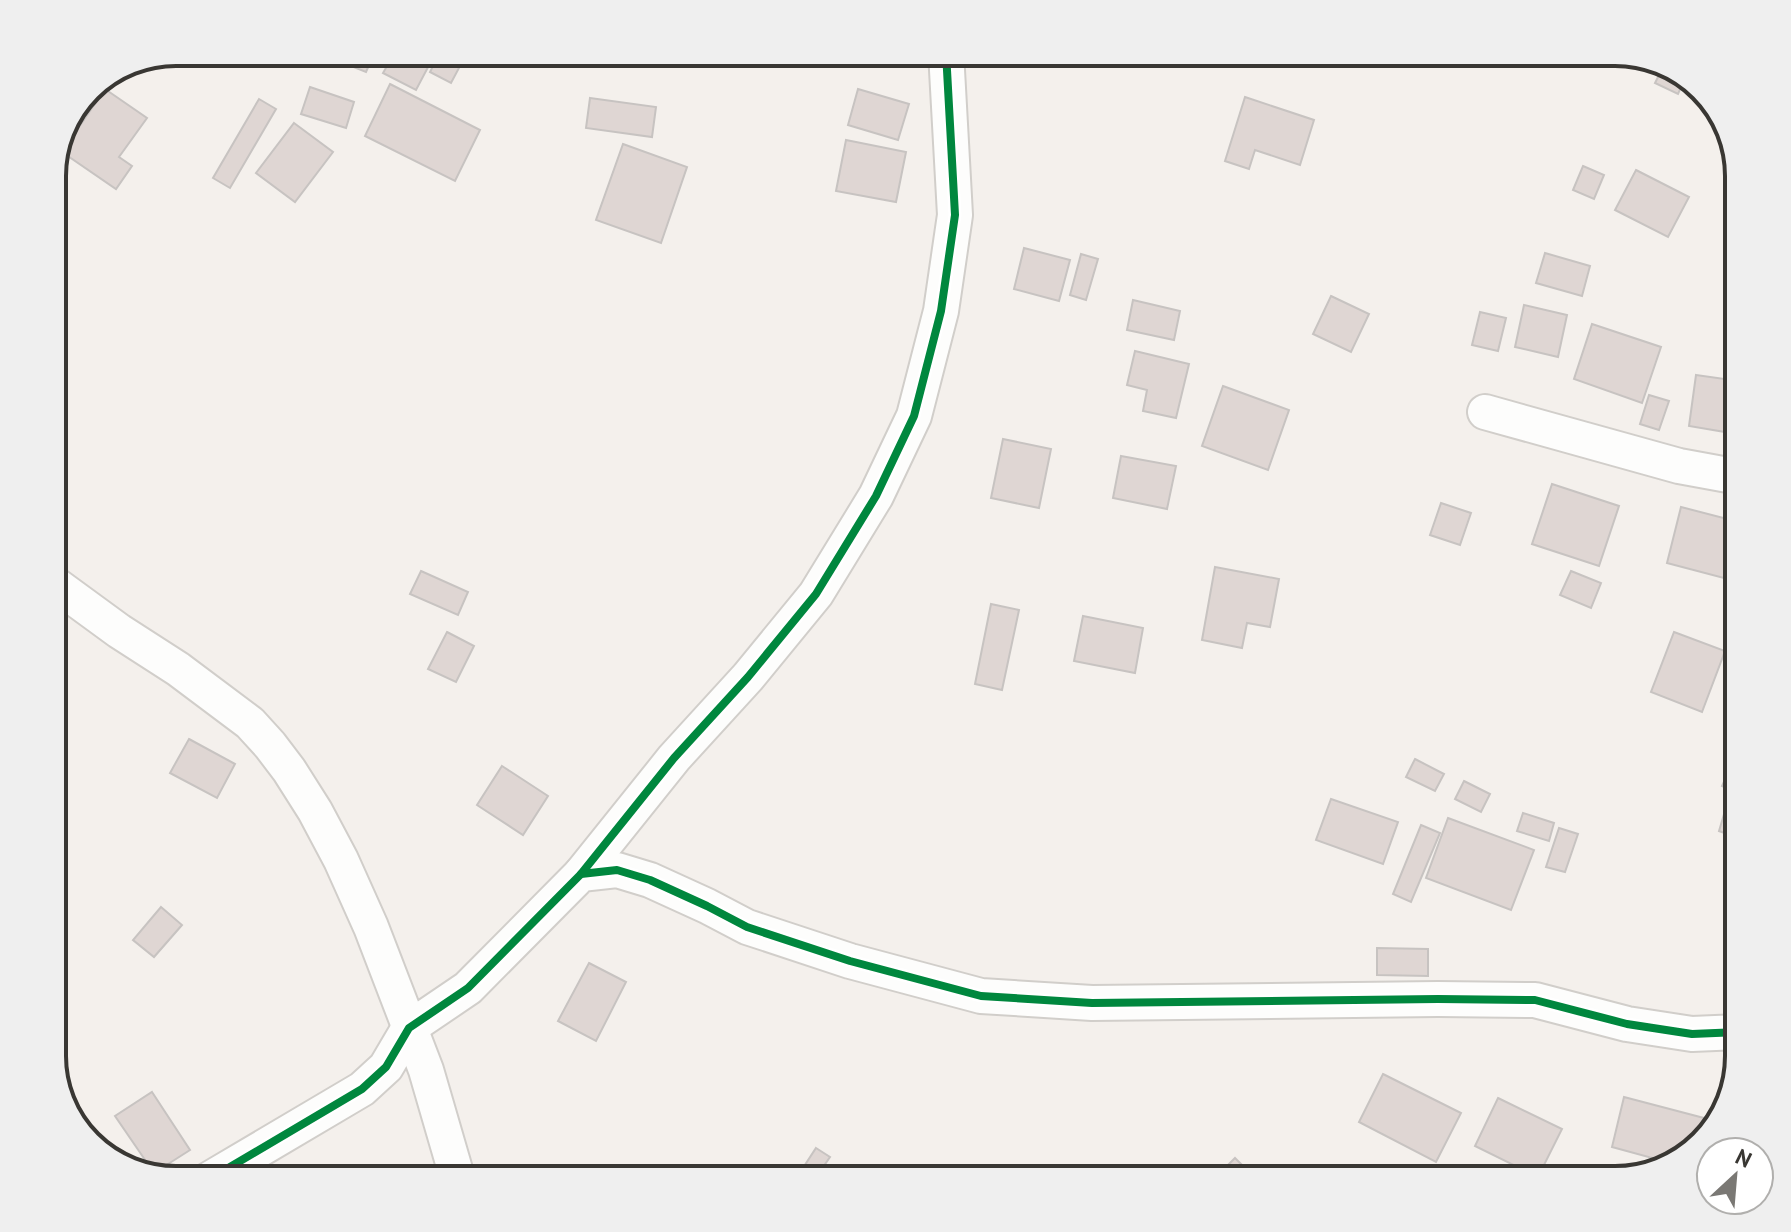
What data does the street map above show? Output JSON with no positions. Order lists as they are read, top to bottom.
{
  "north": "top right"
}
